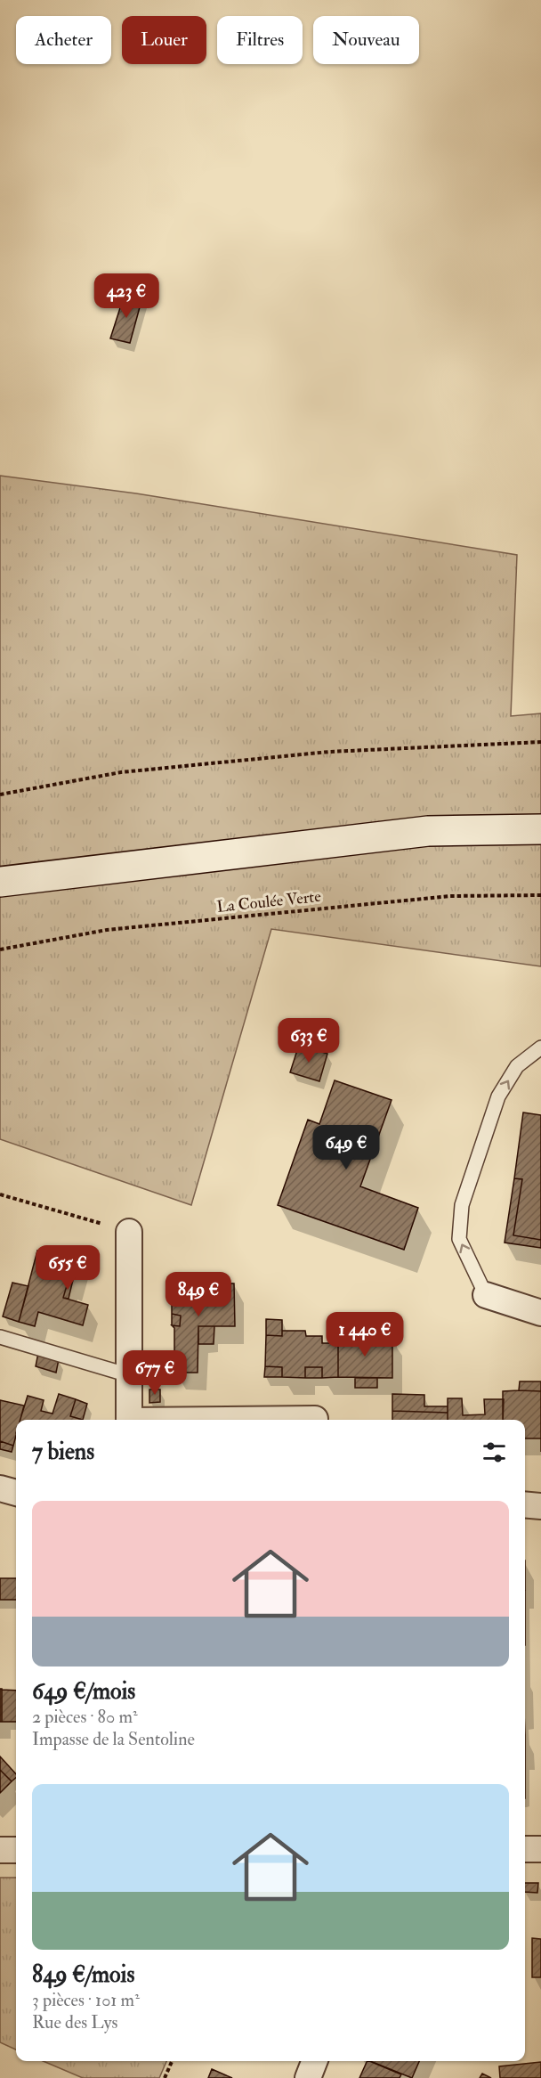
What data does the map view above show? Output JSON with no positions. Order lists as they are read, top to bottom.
{
  "streets": {
    "path": ["La Coulée Verte"]
  },
  "page": {
    "chip": [
      "Acheter",
      "Louer",
      "Filtres",
      "Nouveau"
    ],
    "price": [
      "423 €",
      "633 €",
      "649 €",
      "655 €",
      "849 €",
      "1 440 €",
      "677 €"
    ],
    "heading": "7 biens",
    "list": [
      {
        "name": "649 €/mois",
        "note": "2 pièces · 80 m² · Impasse de la Sentoline"
      },
      {
        "name": "849 €/mois",
        "note": "3 pièces · 101 m² · Rue des Lys"
      }
    ]
  }
}
